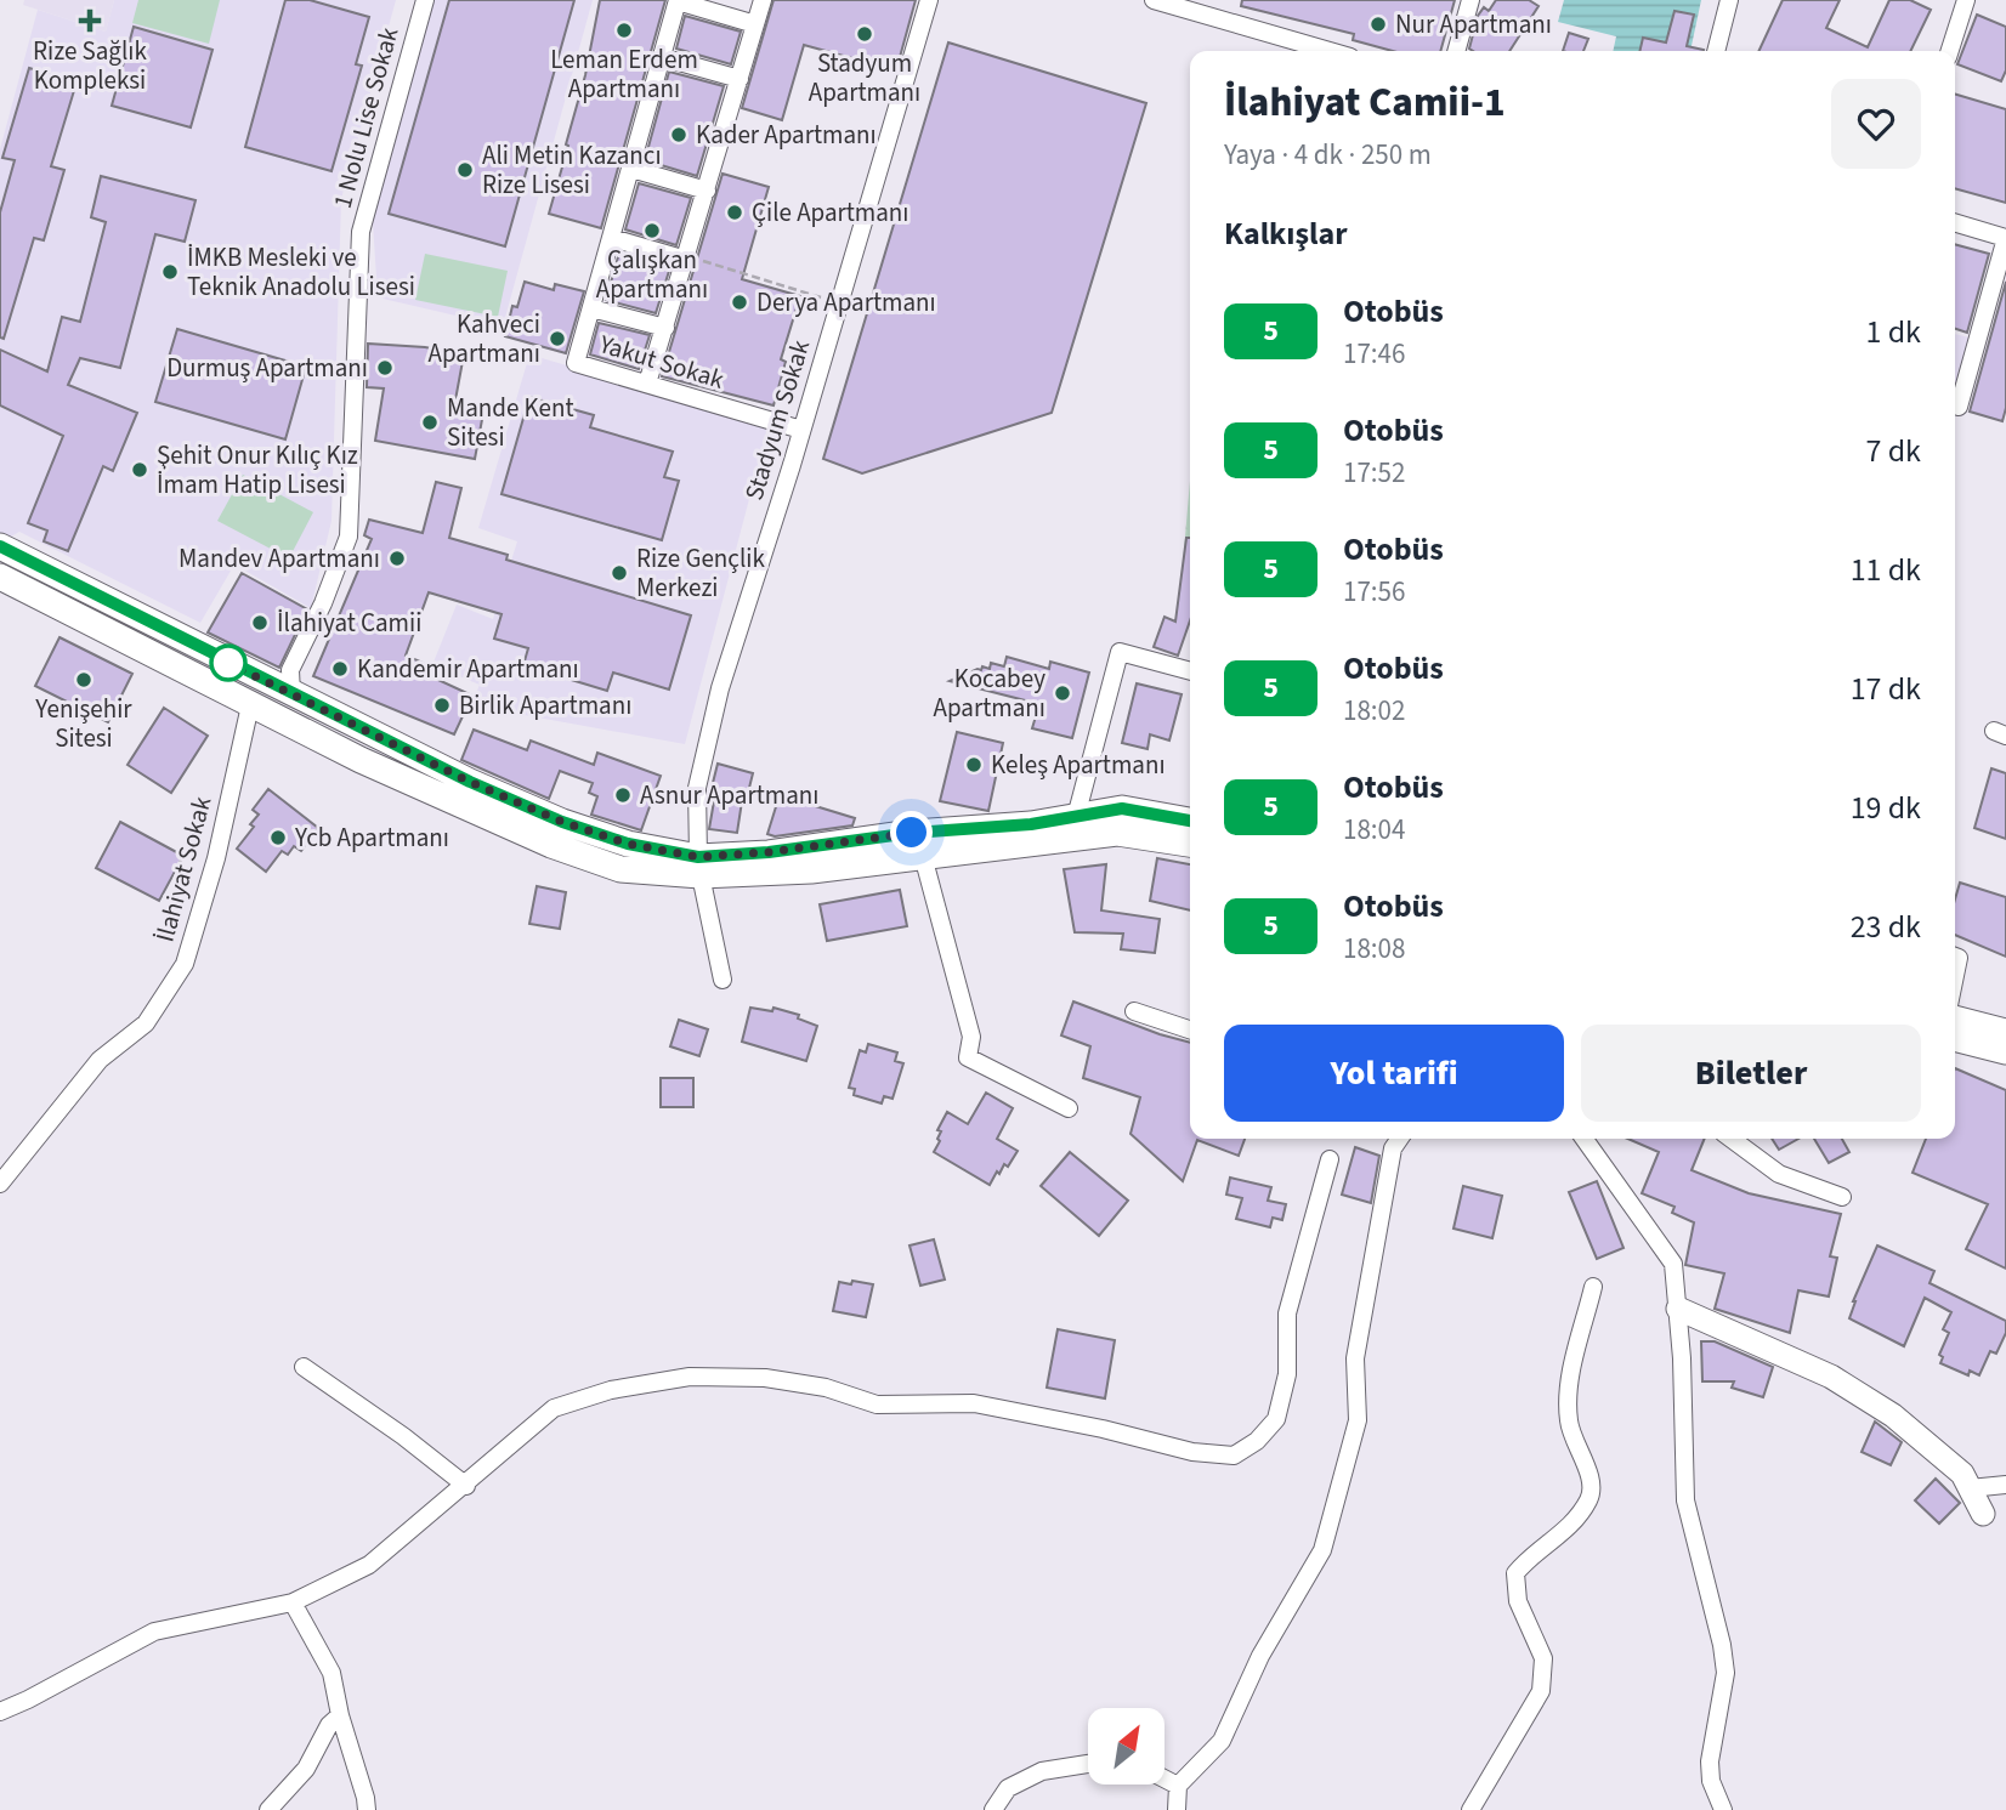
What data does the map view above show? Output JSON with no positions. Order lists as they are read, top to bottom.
{
  "streets": {
    "street": [
      "1 Nolu Lise Sokak",
      "Yakut Sokak",
      "Stadyum Sokak",
      "İlahiyat Sokak"
    ]
  },
  "crossings": [
    ["Yakut Sokak", "Stadyum Sokak"]
  ],
  "places": {
    "health": ["Rize Sağlık Kompleksi"],
    "other": [
      "Nur Apartmanı",
      "Leman Erdem Apartmanı",
      "Stadyum Apartmanı",
      "Kader Apartmanı",
      "Ali Metin Kazancı Rize Lisesi",
      "Çile Apartmanı",
      "Çalışkan Apartmanı",
      "İMKB Mesleki ve Teknik Anadolu Lisesi",
      "Derya Apartmanı",
      "Kahveci Apartmanı",
      "Durmuş Apartmanı",
      "Mande Kent Sitesi",
      "Şehit Onur Kılıç Kız İmam Hatip Lisesi",
      "Mandev Apartmanı",
      "Rize Gençlik Merkezi",
      "İlahiyat Camii",
      "Kandemir Apartmanı",
      "Yenişehir Sitesi",
      "Kocabey Apartmanı",
      "Birlik Apartmanı",
      "Keleş Apartmanı",
      "Asnur Apartmanı",
      "Ycb Apartmanı"
    ]
  },
  "lines": ["bus line 5"],
  "north": "top right",
  "page": {
    "heading": [
      ["İlahiyat Camii-1", "Yaya · 4 dk · 250 m"],
      "Kalkışlar"
    ],
    "list": [
      {
        "mark": "5",
        "name": "Otobüs",
        "note": "17:46",
        "value": "1 dk"
      },
      {
        "mark": "5",
        "name": "Otobüs",
        "note": "17:52",
        "value": "7 dk"
      },
      {
        "mark": "5",
        "name": "Otobüs",
        "note": "17:56",
        "value": "11 dk"
      },
      {
        "mark": "5",
        "name": "Otobüs",
        "note": "18:02",
        "value": "17 dk"
      },
      {
        "mark": "5",
        "name": "Otobüs",
        "note": "18:04",
        "value": "19 dk"
      },
      {
        "mark": "5",
        "name": "Otobüs",
        "note": "18:08",
        "value": "23 dk"
      }
    ],
    "buttons": ["Yol tarifi", "Biletler"]
  }
}
